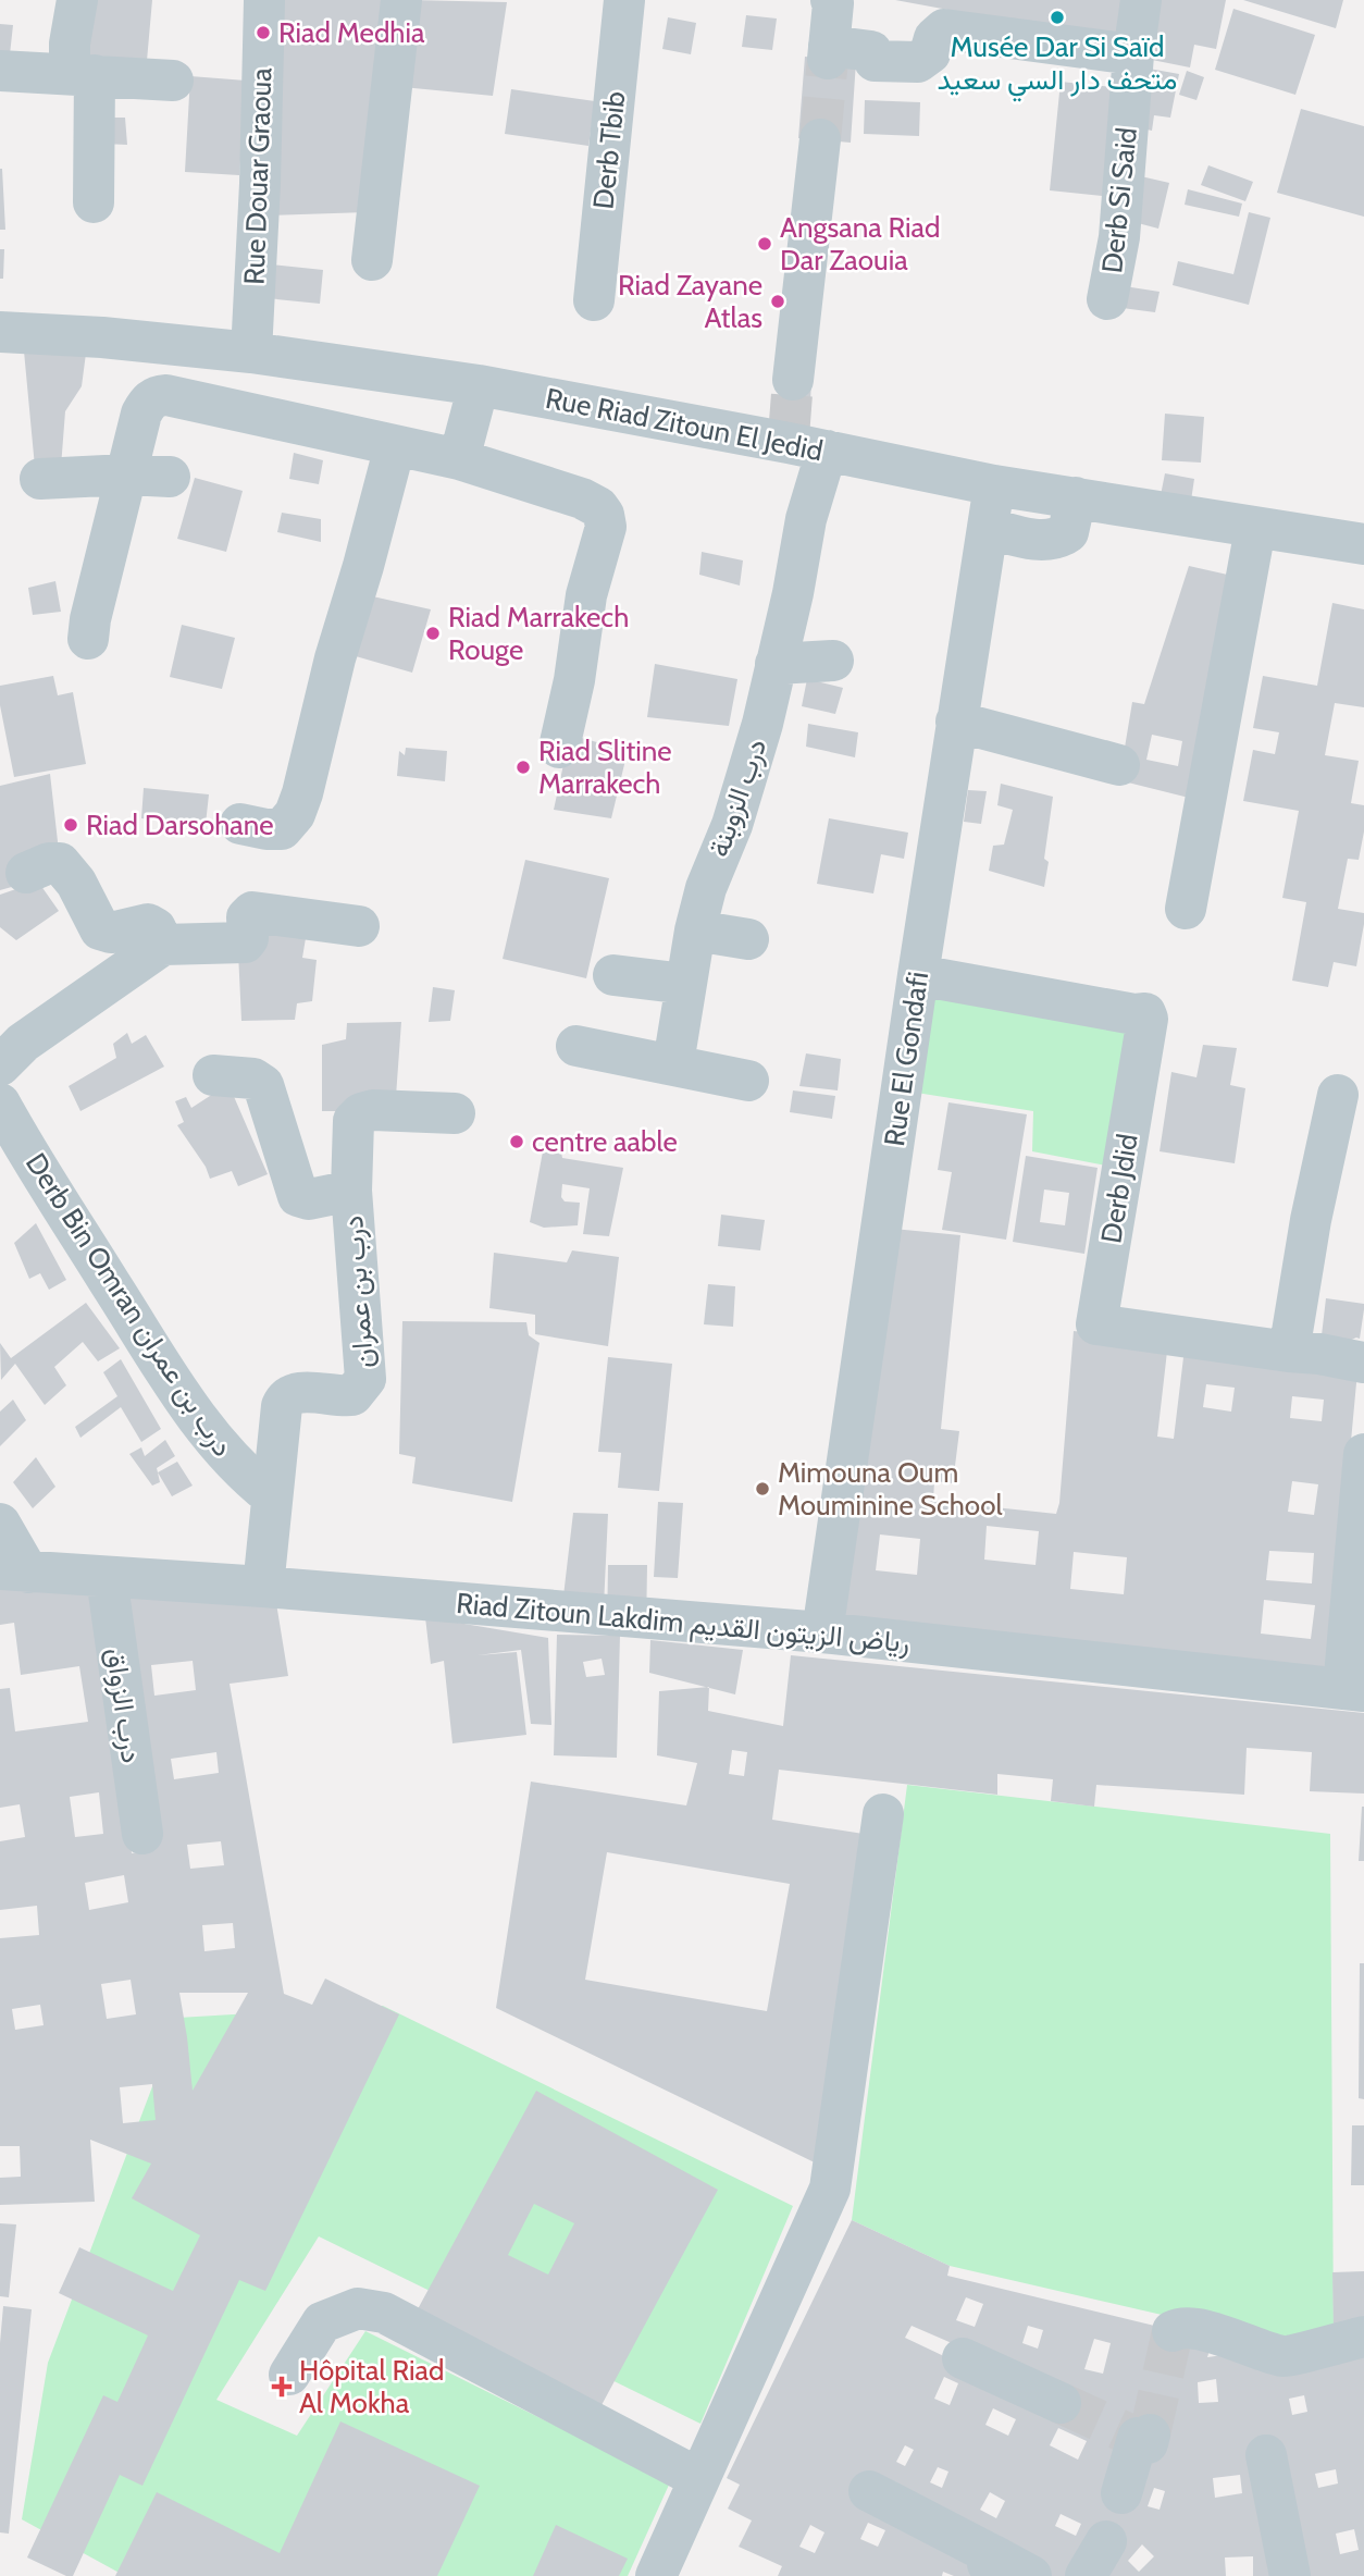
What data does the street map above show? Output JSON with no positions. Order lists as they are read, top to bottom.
{
  "streets": {
    "street": [
      "Derb Tbib",
      "Rue Douar Graoua",
      "Derb Si Said",
      "Rue Riad Zitoun El Jedid",
      "درب الزوبنة",
      "Rue El Gondafi",
      "Derb Jdid",
      "درب بن عمران",
      "Derb Bin Omran درب بن عمران",
      "Riad Zitoun Lakdim رياض الزيتون القديم",
      "درب الزواق"
    ]
  },
  "crossings": [
    ["Rue Douar Graoua", "Rue Riad Zitoun El Jedid"],
    ["Rue Riad Zitoun El Jedid", "درب الزوبنة"],
    ["Rue Riad Zitoun El Jedid", "Rue El Gondafi"],
    ["Rue El Gondafi", "Derb Jdid"],
    ["Rue El Gondafi", "Riad Zitoun Lakdim رياض الزيتون القديم"],
    ["درب بن عمران", "Derb Bin Omran درب بن عمران"],
    ["درب بن عمران", "Riad Zitoun Lakdim رياض الزيتون القديم"],
    ["Riad Zitoun Lakdim رياض الزيتون القديم", "درب الزواق"]
  ],
  "places": {
    "other": [
      "Musée Dar Si Saïd متحف دار السي سعيد",
      "Riad Medhia",
      "Angsana Riad Dar Zaouia",
      "Riad Zayane Atlas",
      "Riad Marrakech Rouge",
      "Riad Slitine Marrakech",
      "Riad Darsohane",
      "centre aable",
      "Mimouna Oum Mouminine School"
    ],
    "health": ["Hôpital Riad Al Mokha"]
  }
}
